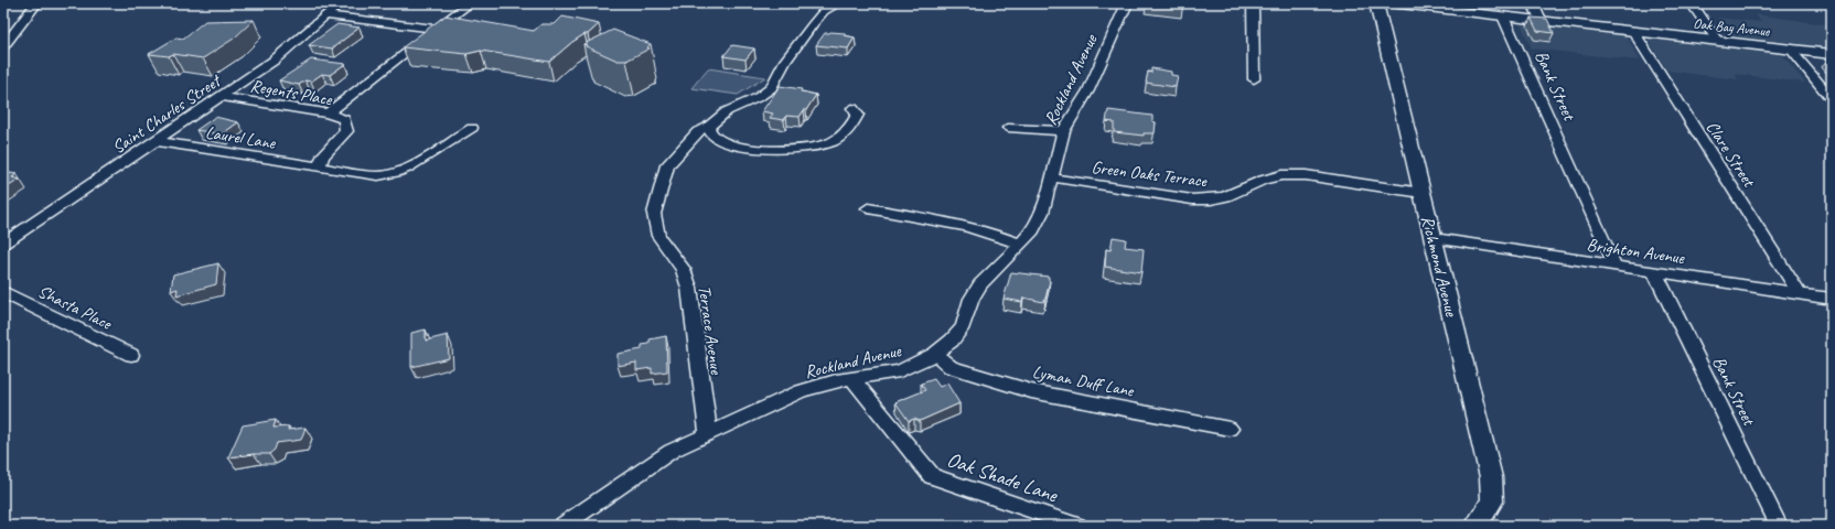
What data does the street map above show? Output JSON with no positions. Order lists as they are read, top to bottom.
{
  "streets": {
    "main road": ["Oak Bay Avenue", "Richmond Avenue"],
    "street": [
      "Rockland Avenue",
      "Bank Street",
      "Regents Place",
      "Saint Charles Street",
      "Laurel Lane",
      "Clare Street",
      "Green Oaks Terrace",
      "Brighton Avenue",
      "Shasta Place",
      "Terrace Avenue",
      "Lyman Duff Lane",
      "Oak Shade Lane"
    ]
  },
  "crossings": [
    ["Oak Bay Avenue", "Bank Street"],
    ["Oak Bay Avenue", "Clare Street"],
    ["Rockland Avenue", "Green Oaks Terrace"],
    ["Rockland Avenue", "Terrace Avenue"],
    ["Rockland Avenue", "Lyman Duff Lane"],
    ["Rockland Avenue", "Oak Shade Lane"],
    ["Bank Street", "Brighton Avenue"],
    ["Regents Place", "Saint Charles Street"],
    ["Regents Place", "Laurel Lane"],
    ["Saint Charles Street", "Laurel Lane"],
    ["Clare Street", "Brighton Avenue"],
    ["Green Oaks Terrace", "Richmond Avenue"],
    ["Brighton Avenue", "Richmond Avenue"]
  ]
}
